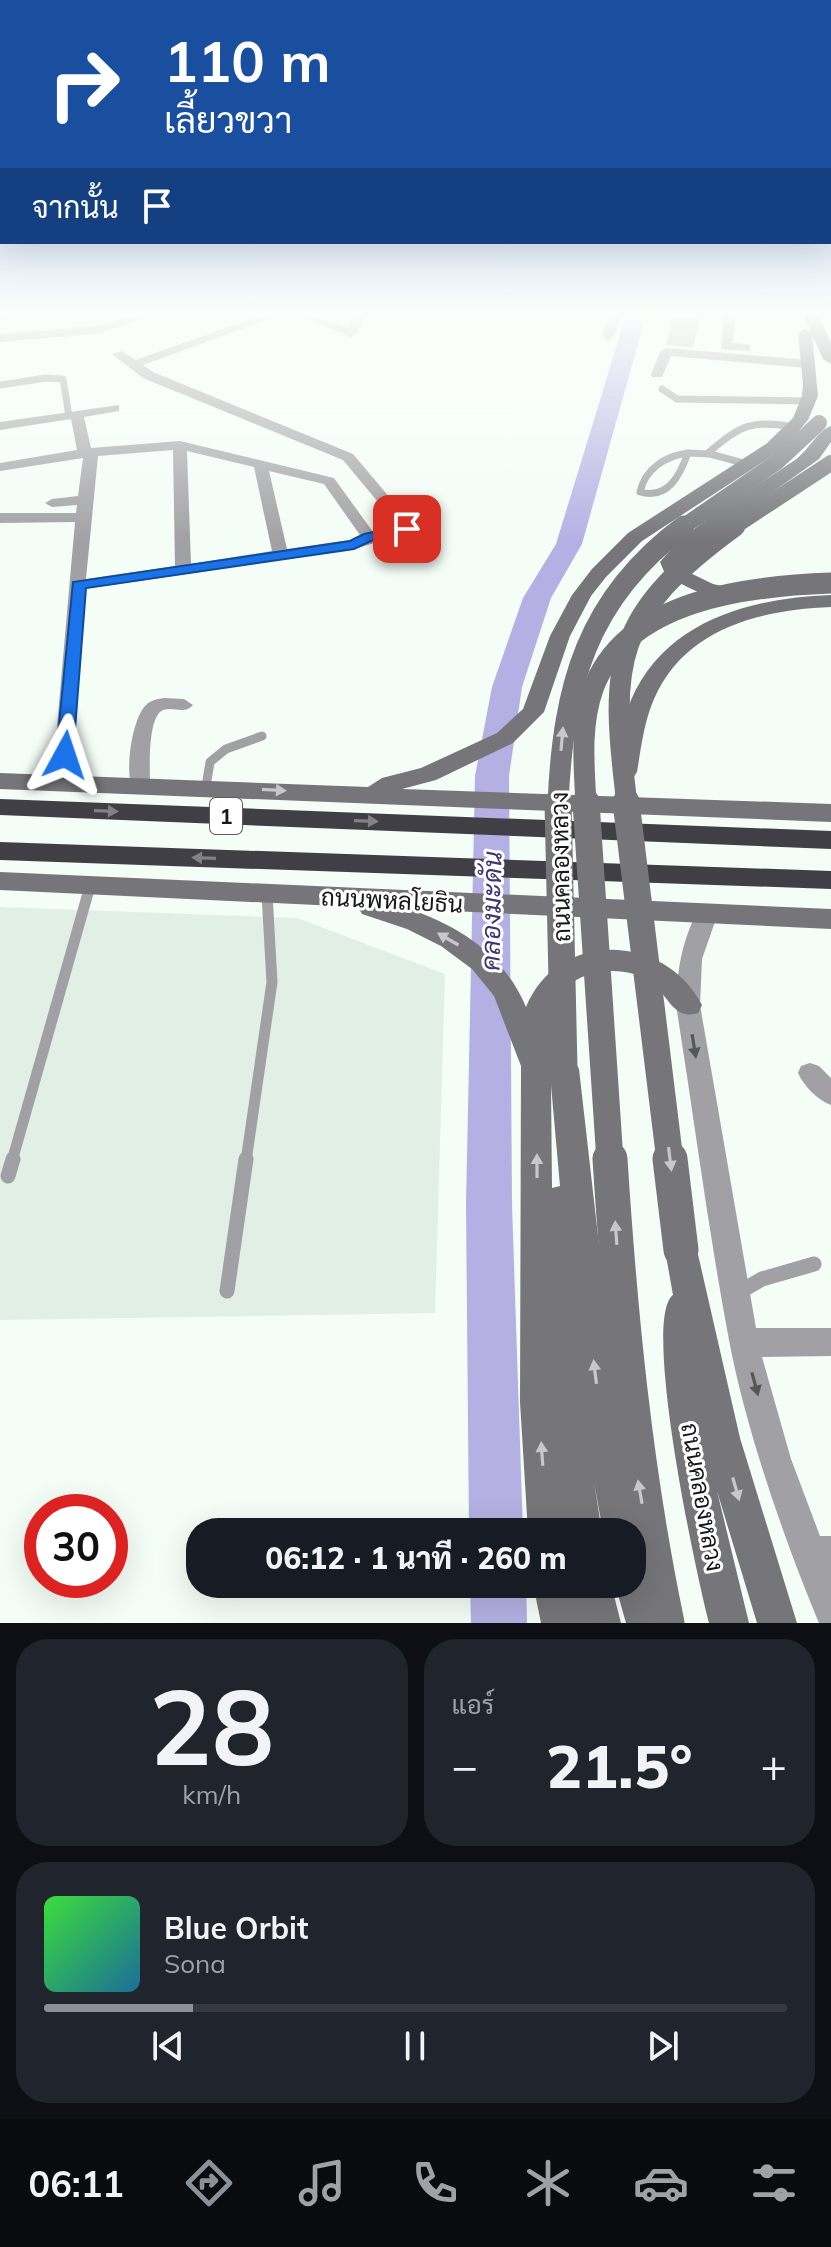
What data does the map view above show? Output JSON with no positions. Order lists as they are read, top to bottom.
{
  "streets": {
    "highway": ["1", "ถนนพหลโยธิน"],
    "main road": ["ถนนคลองหลวง"]
  },
  "water": ["คลองมะดัน"],
  "page": {
    "turn": ["110 m", "เลี้ยวขวา"],
    "then": "จากนั้น",
    "limit": "30",
    "trip": "06:12 · 1 นาที · 260 m",
    "tile": [
      ["28", "km/h"],
      "แอร์"
    ],
    "heat": ["−", "21.5°", "+"],
    "song": ["Blue Orbit", "Sona"],
    "tabs": "06:11"
  }
}
